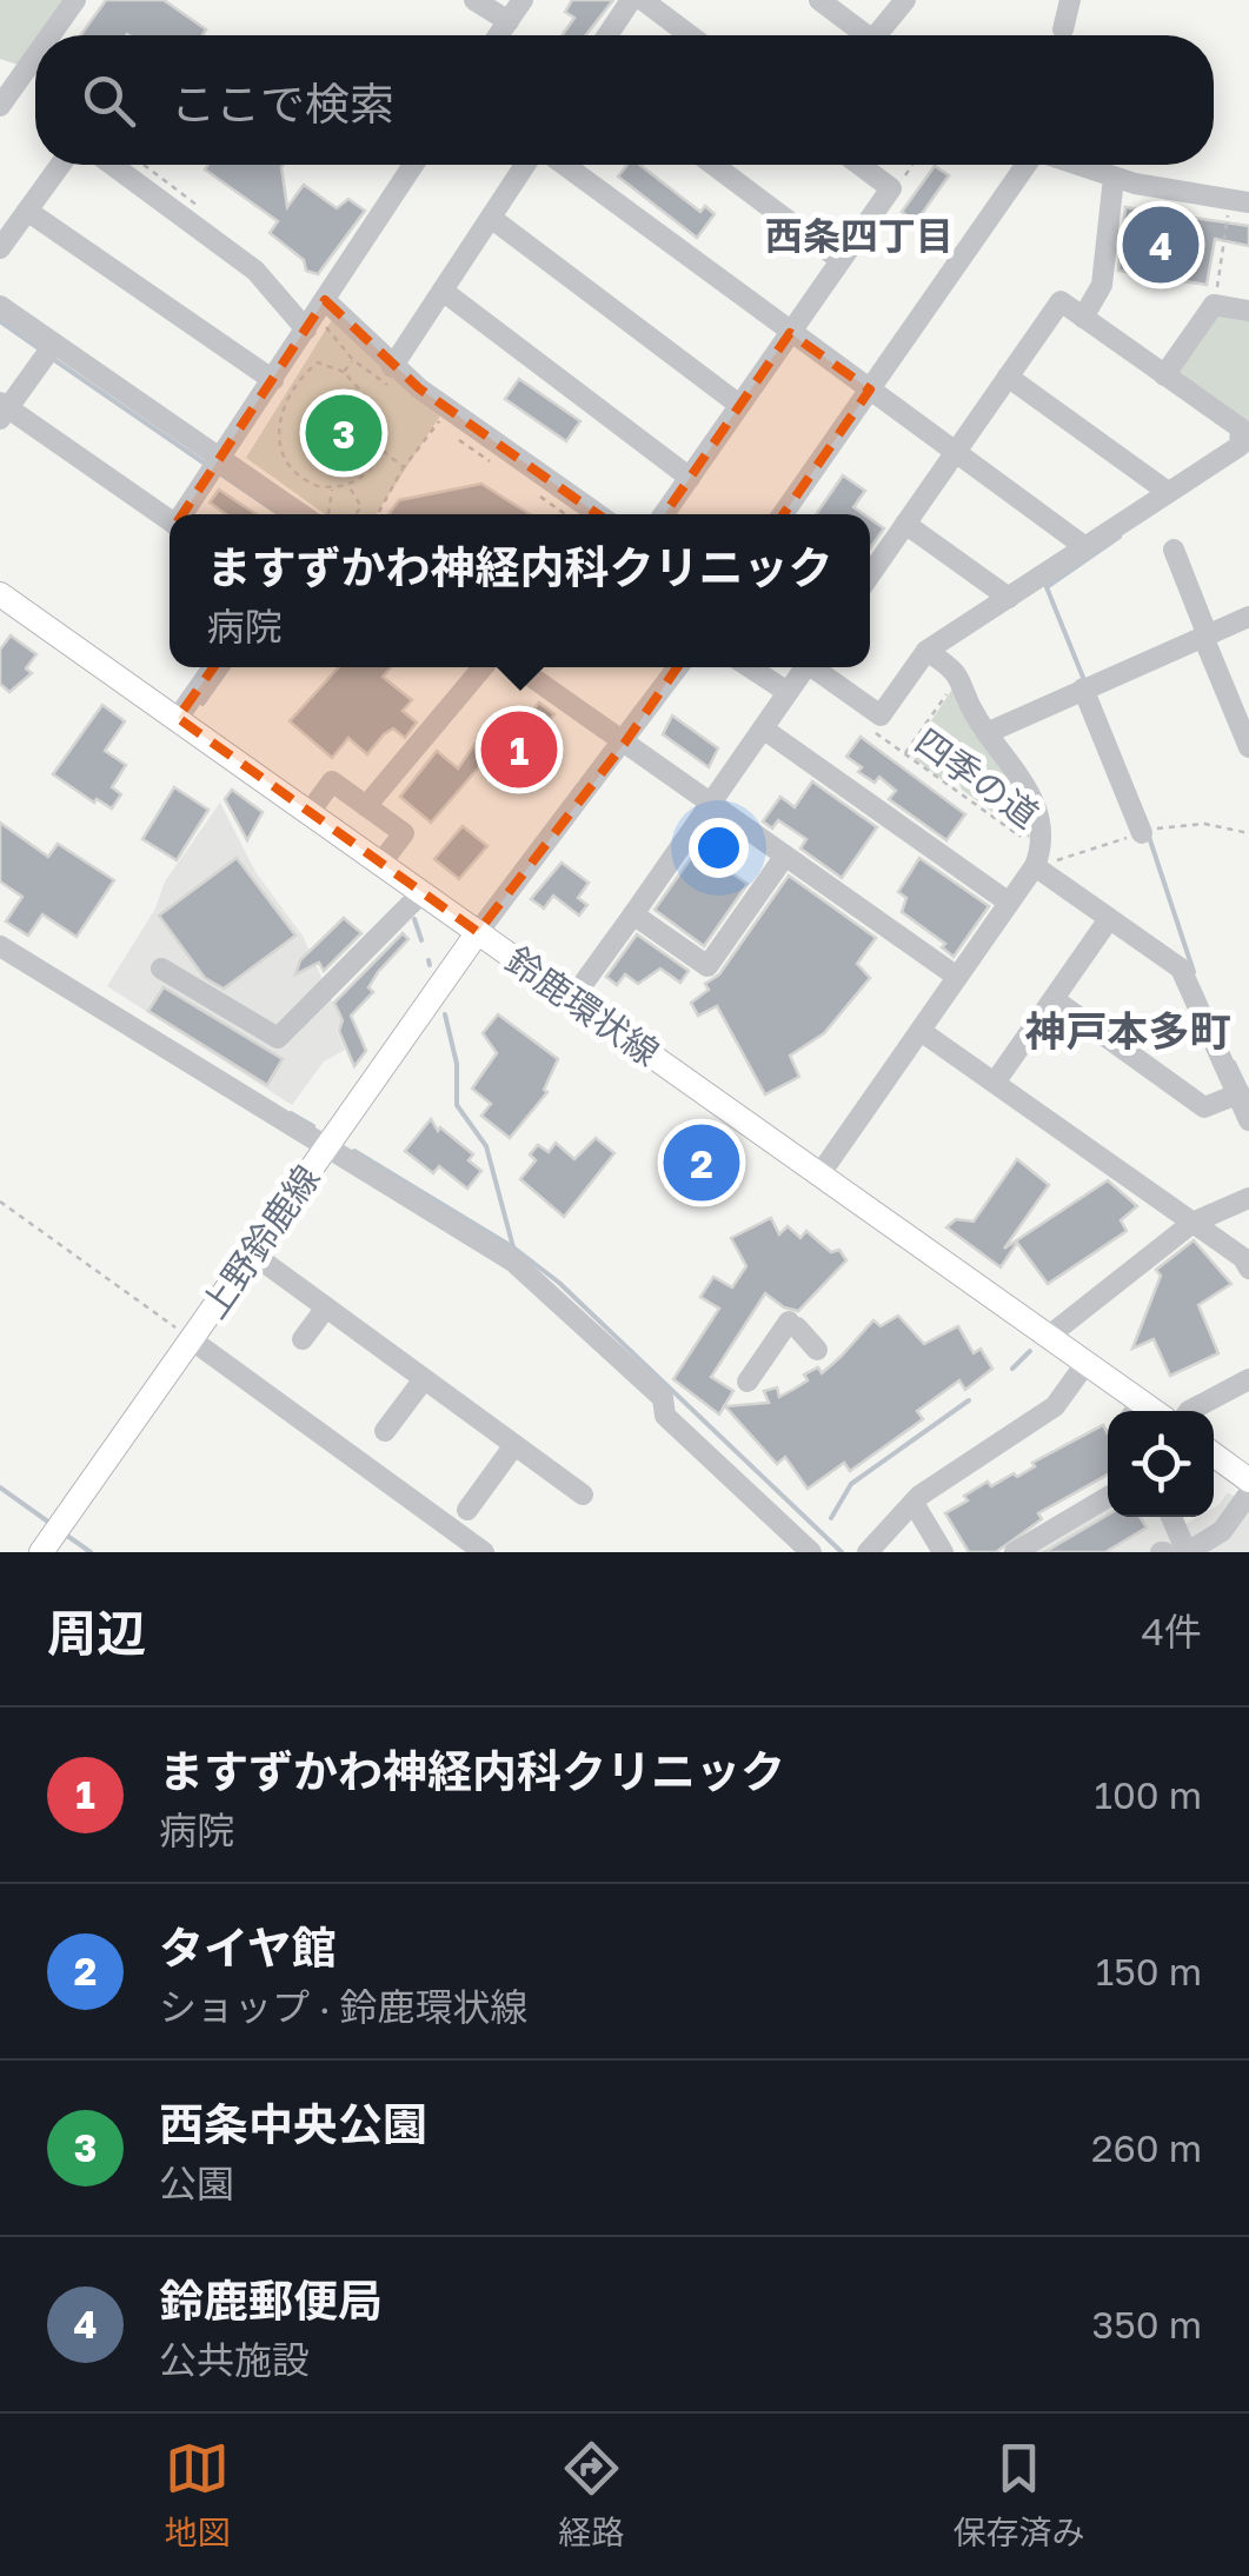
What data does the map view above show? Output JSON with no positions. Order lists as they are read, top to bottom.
{
  "streets": {
    "main road": ["鈴鹿環状線", "上野鈴鹿線"],
    "path": ["四季の道"]
  },
  "crossings": [
    ["鈴鹿環状線", "上野鈴鹿線"]
  ],
  "districts": ["西条四丁目", "神戸本多町"],
  "page": {
    "search": "ここで検索",
    "pins": [
      "4",
      "3",
      "1",
      "2"
    ],
    "popup": ["ますずかわ神経内科クリニック", "病院"],
    "heading": ["周辺", "4件"],
    "list": [
      {
        "mark": "1",
        "name": "ますずかわ神経内科クリニック",
        "note": "病院",
        "value": "100 m"
      },
      {
        "mark": "2",
        "name": "タイヤ館",
        "note": "ショップ · 鈴鹿環状線",
        "value": "150 m"
      },
      {
        "mark": "3",
        "name": "西条中央公園",
        "note": "公園",
        "value": "260 m"
      },
      {
        "mark": "4",
        "name": "鈴鹿郵便局",
        "note": "公共施設",
        "value": "350 m"
      }
    ],
    "nav": ["地図", "経路", "保存済み"]
  }
}
